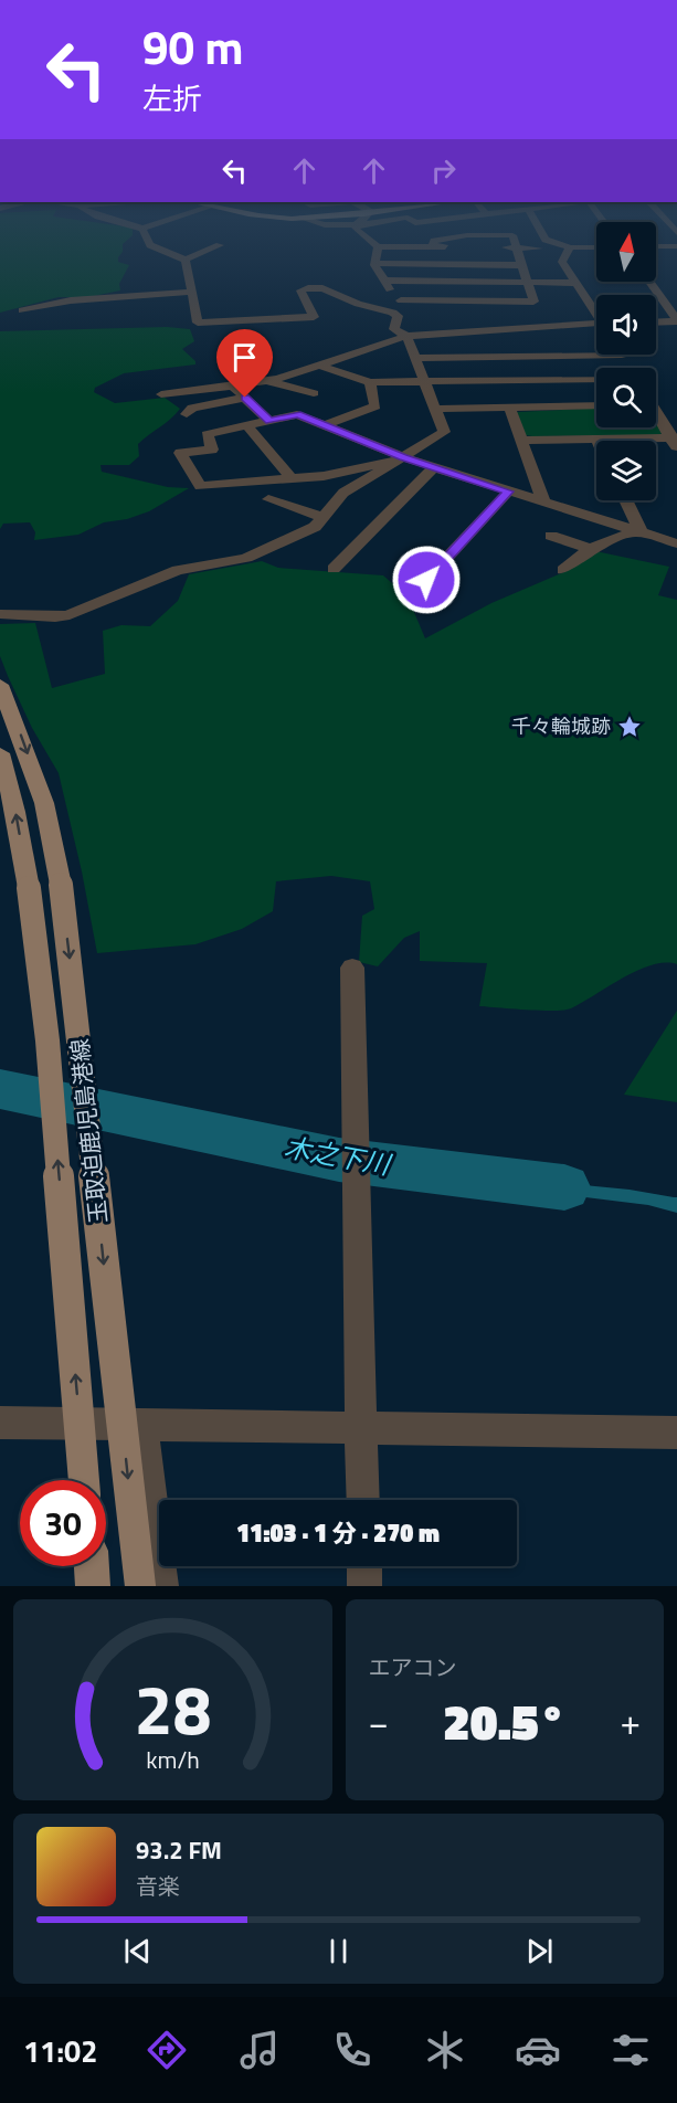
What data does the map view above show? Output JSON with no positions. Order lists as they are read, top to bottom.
{
  "streets": {
    "main road": ["玉取迫鹿児島港線"]
  },
  "water": ["木之下川"],
  "places": {
    "place": ["千々輪城跡"]
  },
  "north": "top",
  "page": {
    "turn": ["90 m", "左折"],
    "limit": "30",
    "trip": "11:03 · 1 分 · 270 m",
    "tile": "エアコン",
    "heat": ["−", "20.5°", "+"],
    "song": ["93.2 FM", "音楽"],
    "tabs": "11:02",
    "gauge": ["28", "km/h"]
  }
}
